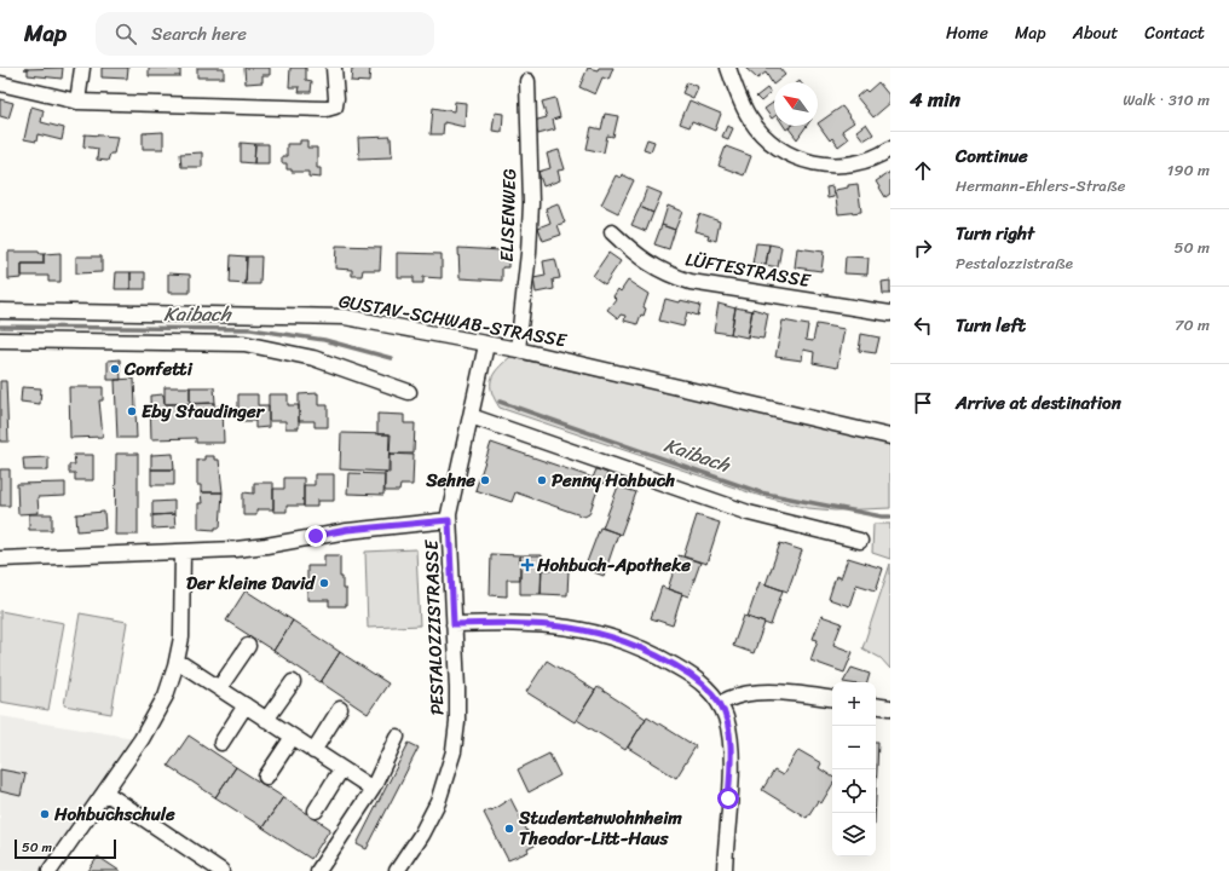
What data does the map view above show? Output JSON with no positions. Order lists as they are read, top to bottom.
{
  "streets": {
    "street": [
      "ELISENWEG",
      "LÜFTESTRASSE",
      "GUSTAV-SCHWAB-STRASSE",
      "PESTALOZZISTRASSE"
    ]
  },
  "crossings": [
    ["ELISENWEG", "GUSTAV-SCHWAB-STRASSE"],
    ["GUSTAV-SCHWAB-STRASSE", "PESTALOZZISTRASSE"]
  ],
  "water": ["Kaibach"],
  "places": {
    "other": [
      "Confetti",
      "Eby Staudinger",
      "Sehne",
      "Penny Hohbuch",
      "Der kleine David",
      "Hohbuchschule",
      "Studentenwohnheim Theodor-Litt-Haus"
    ],
    "health": ["Hohbuch-Apotheke"]
  },
  "scale_bar": "50 m",
  "north": "top left",
  "page": {
    "header": "Map",
    "search": "Search here",
    "nav": [
      "Home",
      "Map",
      "About",
      "Contact"
    ],
    "heading": ["4 min", "Walk · 310 m"],
    "list": [
      ["Continue", "Hermann-Ehlers-Straße", "190 m"],
      ["Turn right", "Pestalozzistraße", "50 m"],
      ["Turn left", "70 m"],
      "Arrive at destination"
    ],
    "map_buttons": ["+", "−"],
    "scale": "50 m"
  }
}
